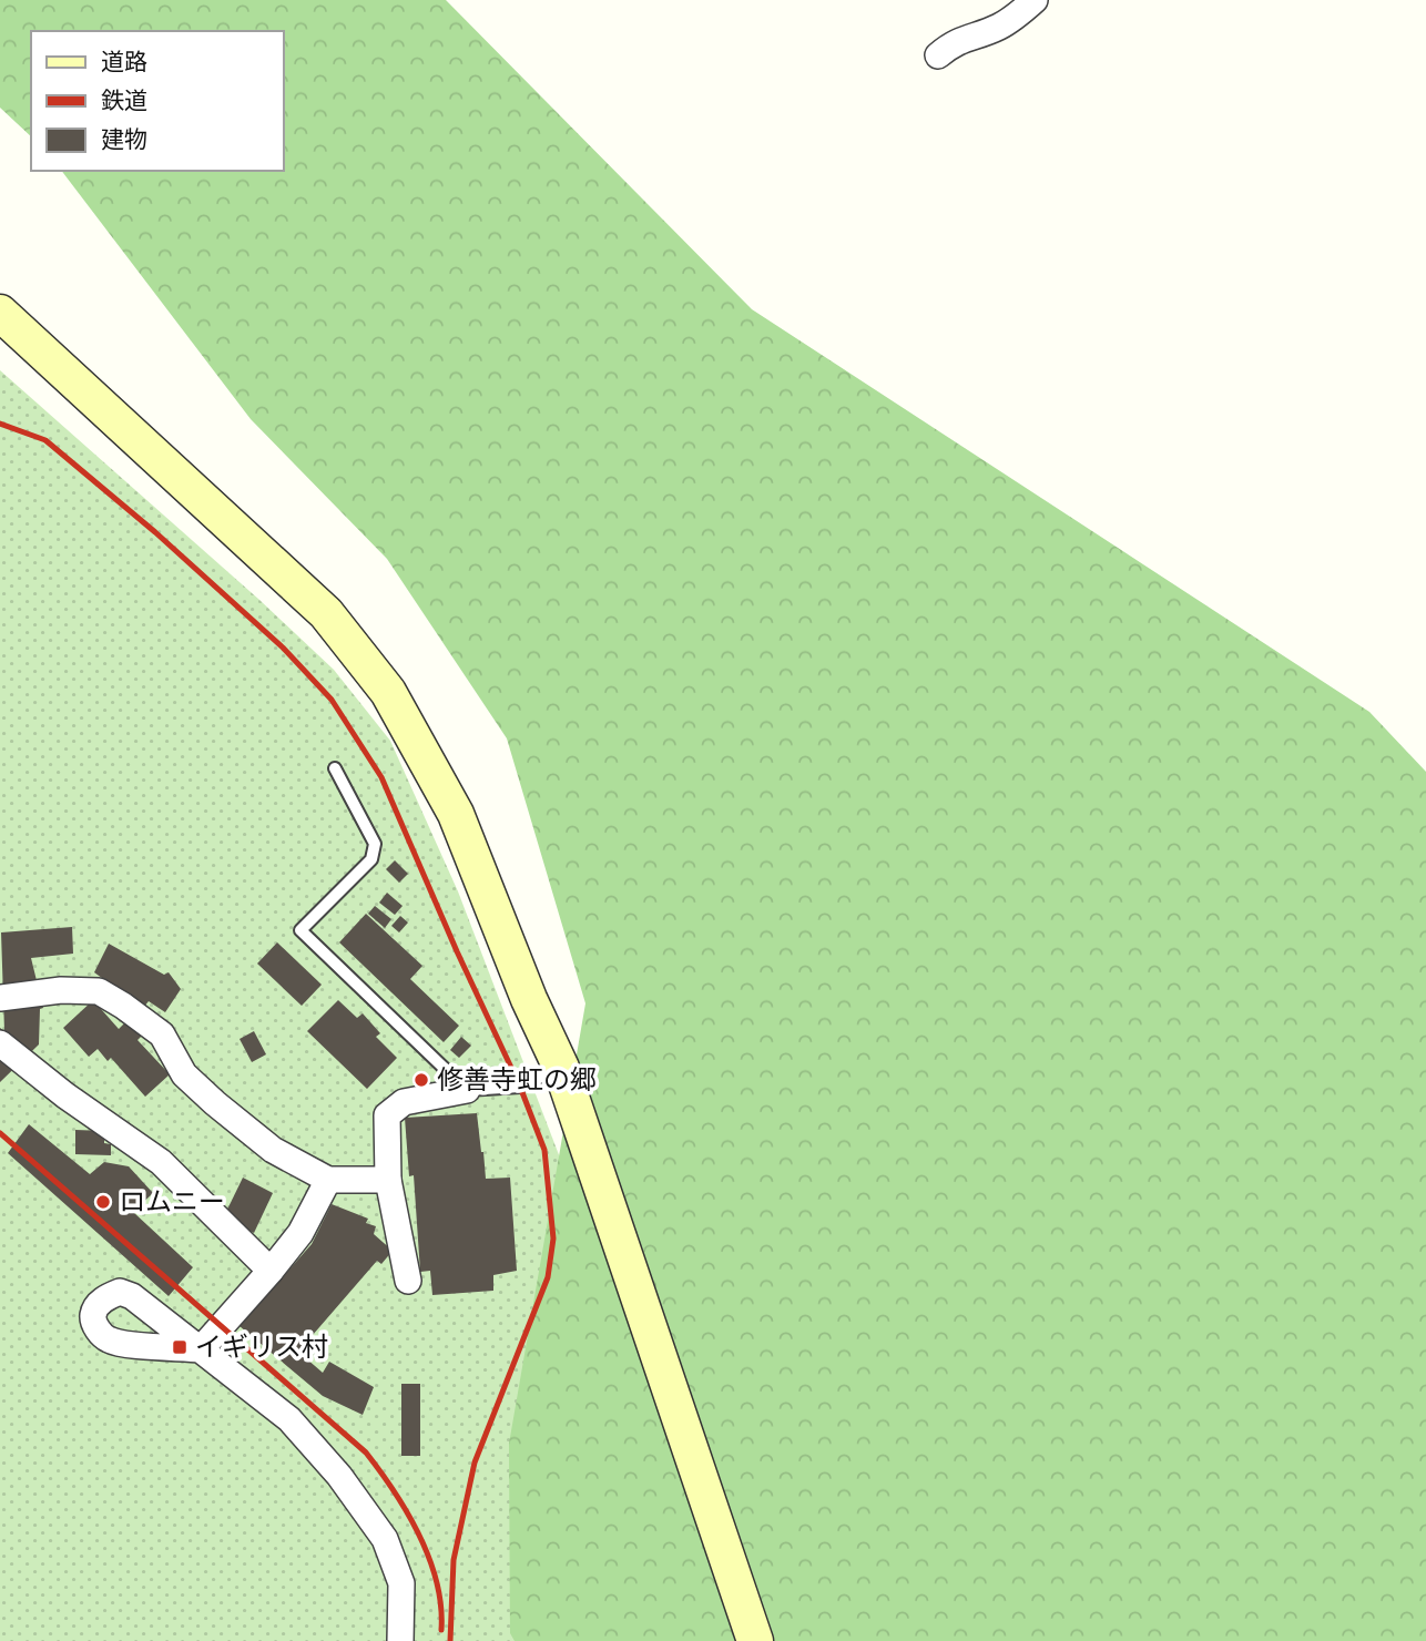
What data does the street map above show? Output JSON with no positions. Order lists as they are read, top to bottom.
{
  "places": {
    "other": ["修善寺虹の郷", "ロムニー"],
    "transit": ["イギリス村"]
  },
  "legend": ["道路", "鉄道", "建物"]
}
